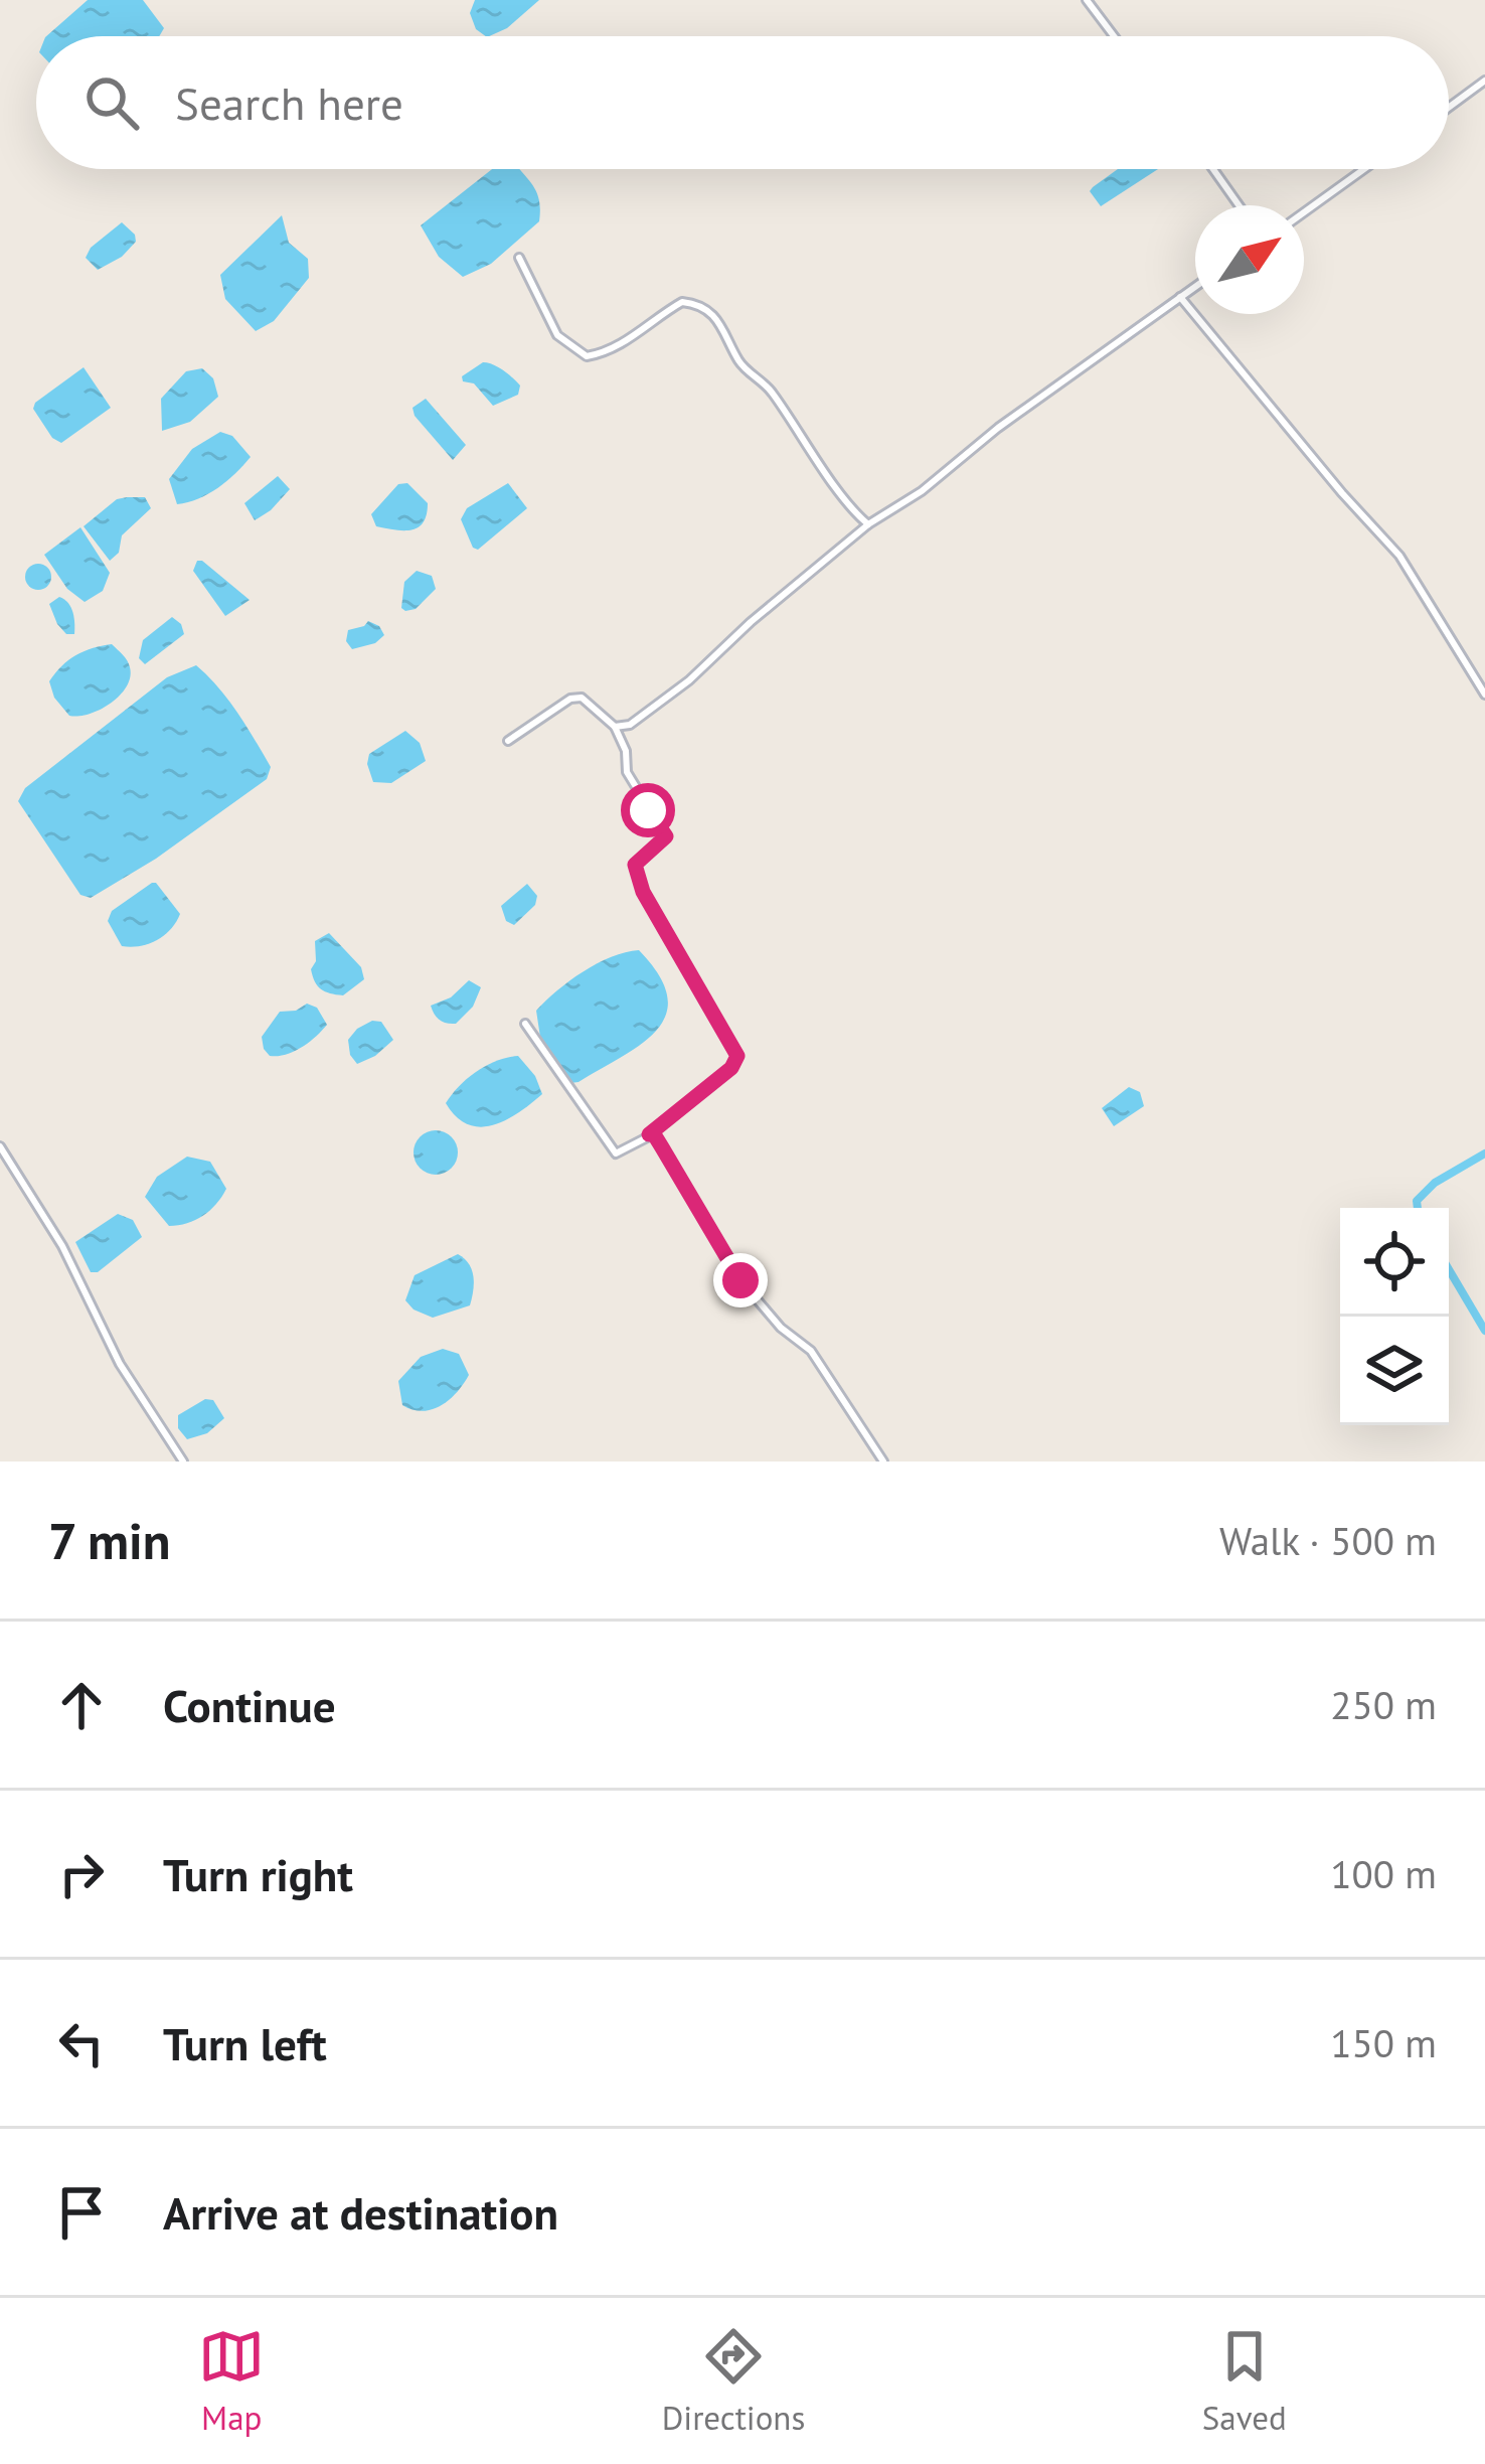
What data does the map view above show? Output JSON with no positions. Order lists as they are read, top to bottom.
{
  "north": "top right",
  "page": {
    "search": "Search here",
    "heading": ["7 min", "Walk · 500 m"],
    "list": [
      ["Continue", "250 m"],
      ["Turn right", "100 m"],
      ["Turn left", "150 m"],
      "Arrive at destination"
    ],
    "nav": ["Map", "Directions", "Saved"]
  }
}
